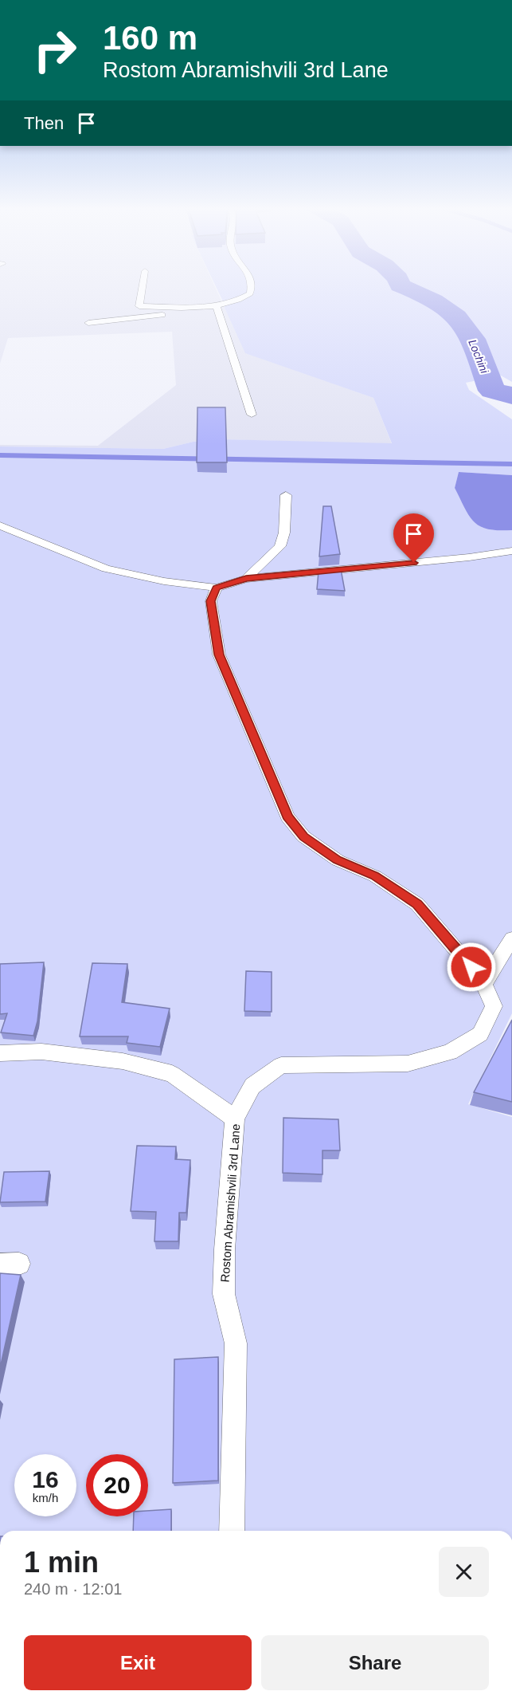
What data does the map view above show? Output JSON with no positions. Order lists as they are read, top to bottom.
{
  "streets": {
    "lane": ["Rostom Abramishvili 3rd Lane"]
  },
  "water": ["Lochini"],
  "page": {
    "turn": ["160 m", "Rostom Abramishvili 3rd Lane"],
    "then": "Then",
    "speed": "16 km/h",
    "limit": "20",
    "heading": ["1 min", "240 m · 12:01"],
    "buttons": ["Exit", "Share"]
  }
}
